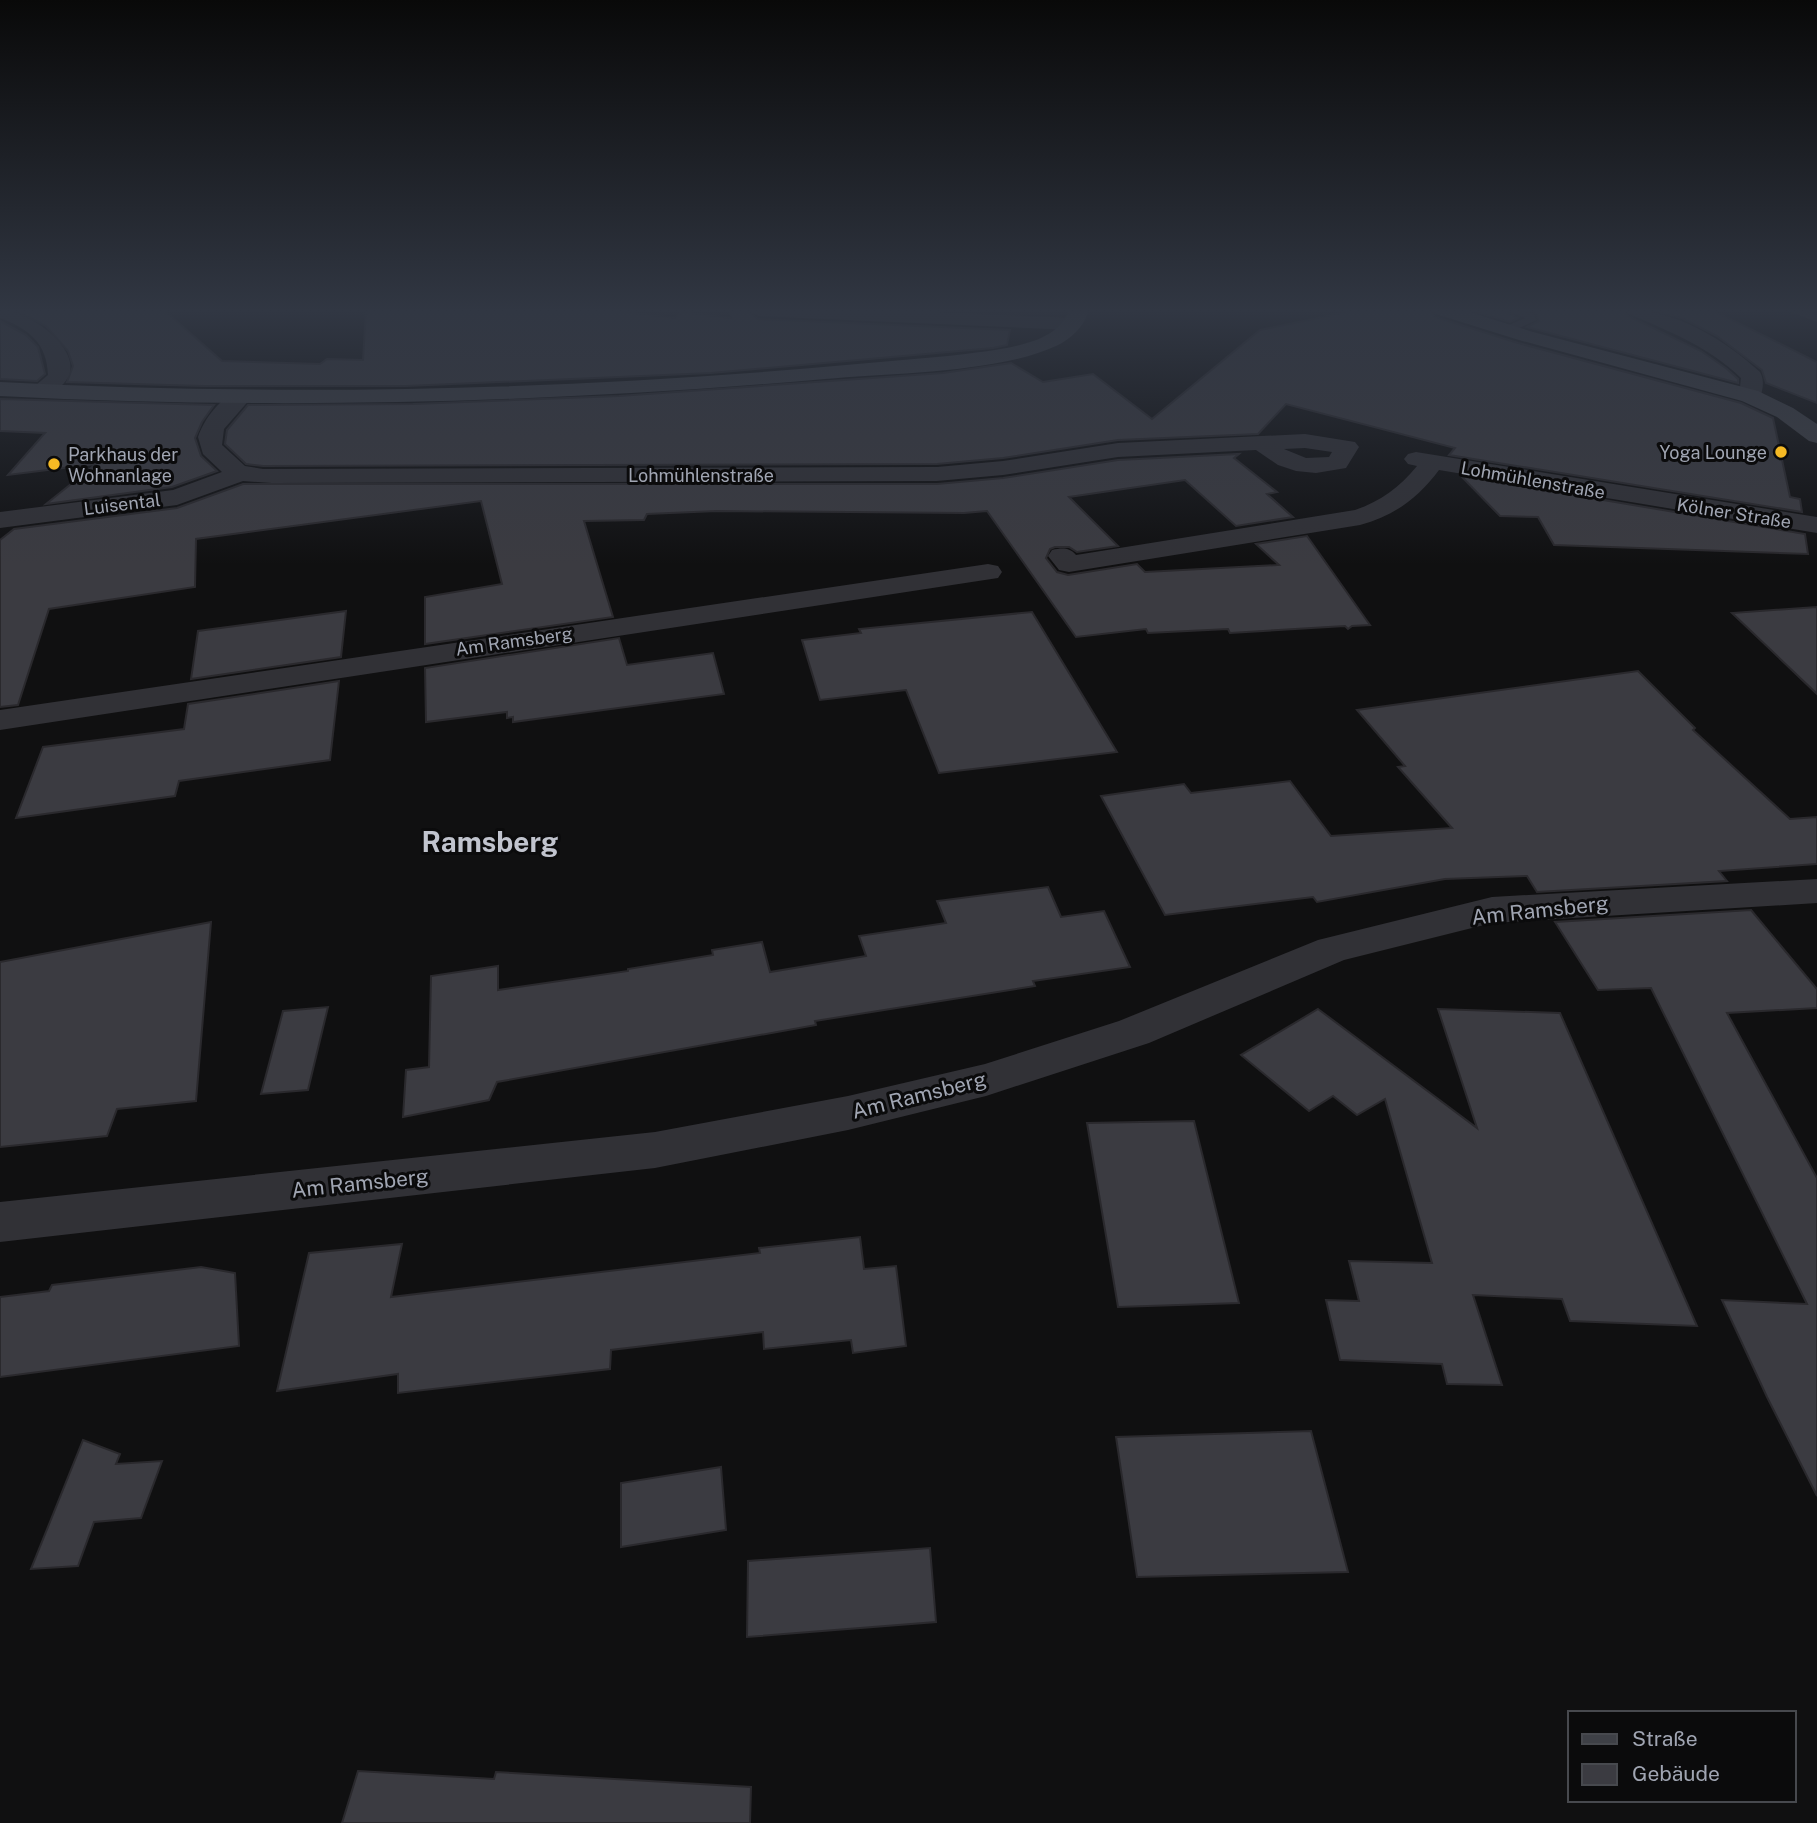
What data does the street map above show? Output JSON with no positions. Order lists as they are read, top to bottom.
{
  "streets": {
    "street": [
      "Lohmühlenstraße",
      "Luisental",
      "Kölner Straße",
      "Am Ramsberg"
    ]
  },
  "crossings": [
    ["Lohmühlenstraße", "Luisental"],
    ["Lohmühlenstraße", "Kölner Straße"]
  ],
  "districts": ["Ramsberg"],
  "places": ["Yoga Lounge", "Parkhaus der Wohnanlage"],
  "legend": ["Straße", "Gebäude"]
}
